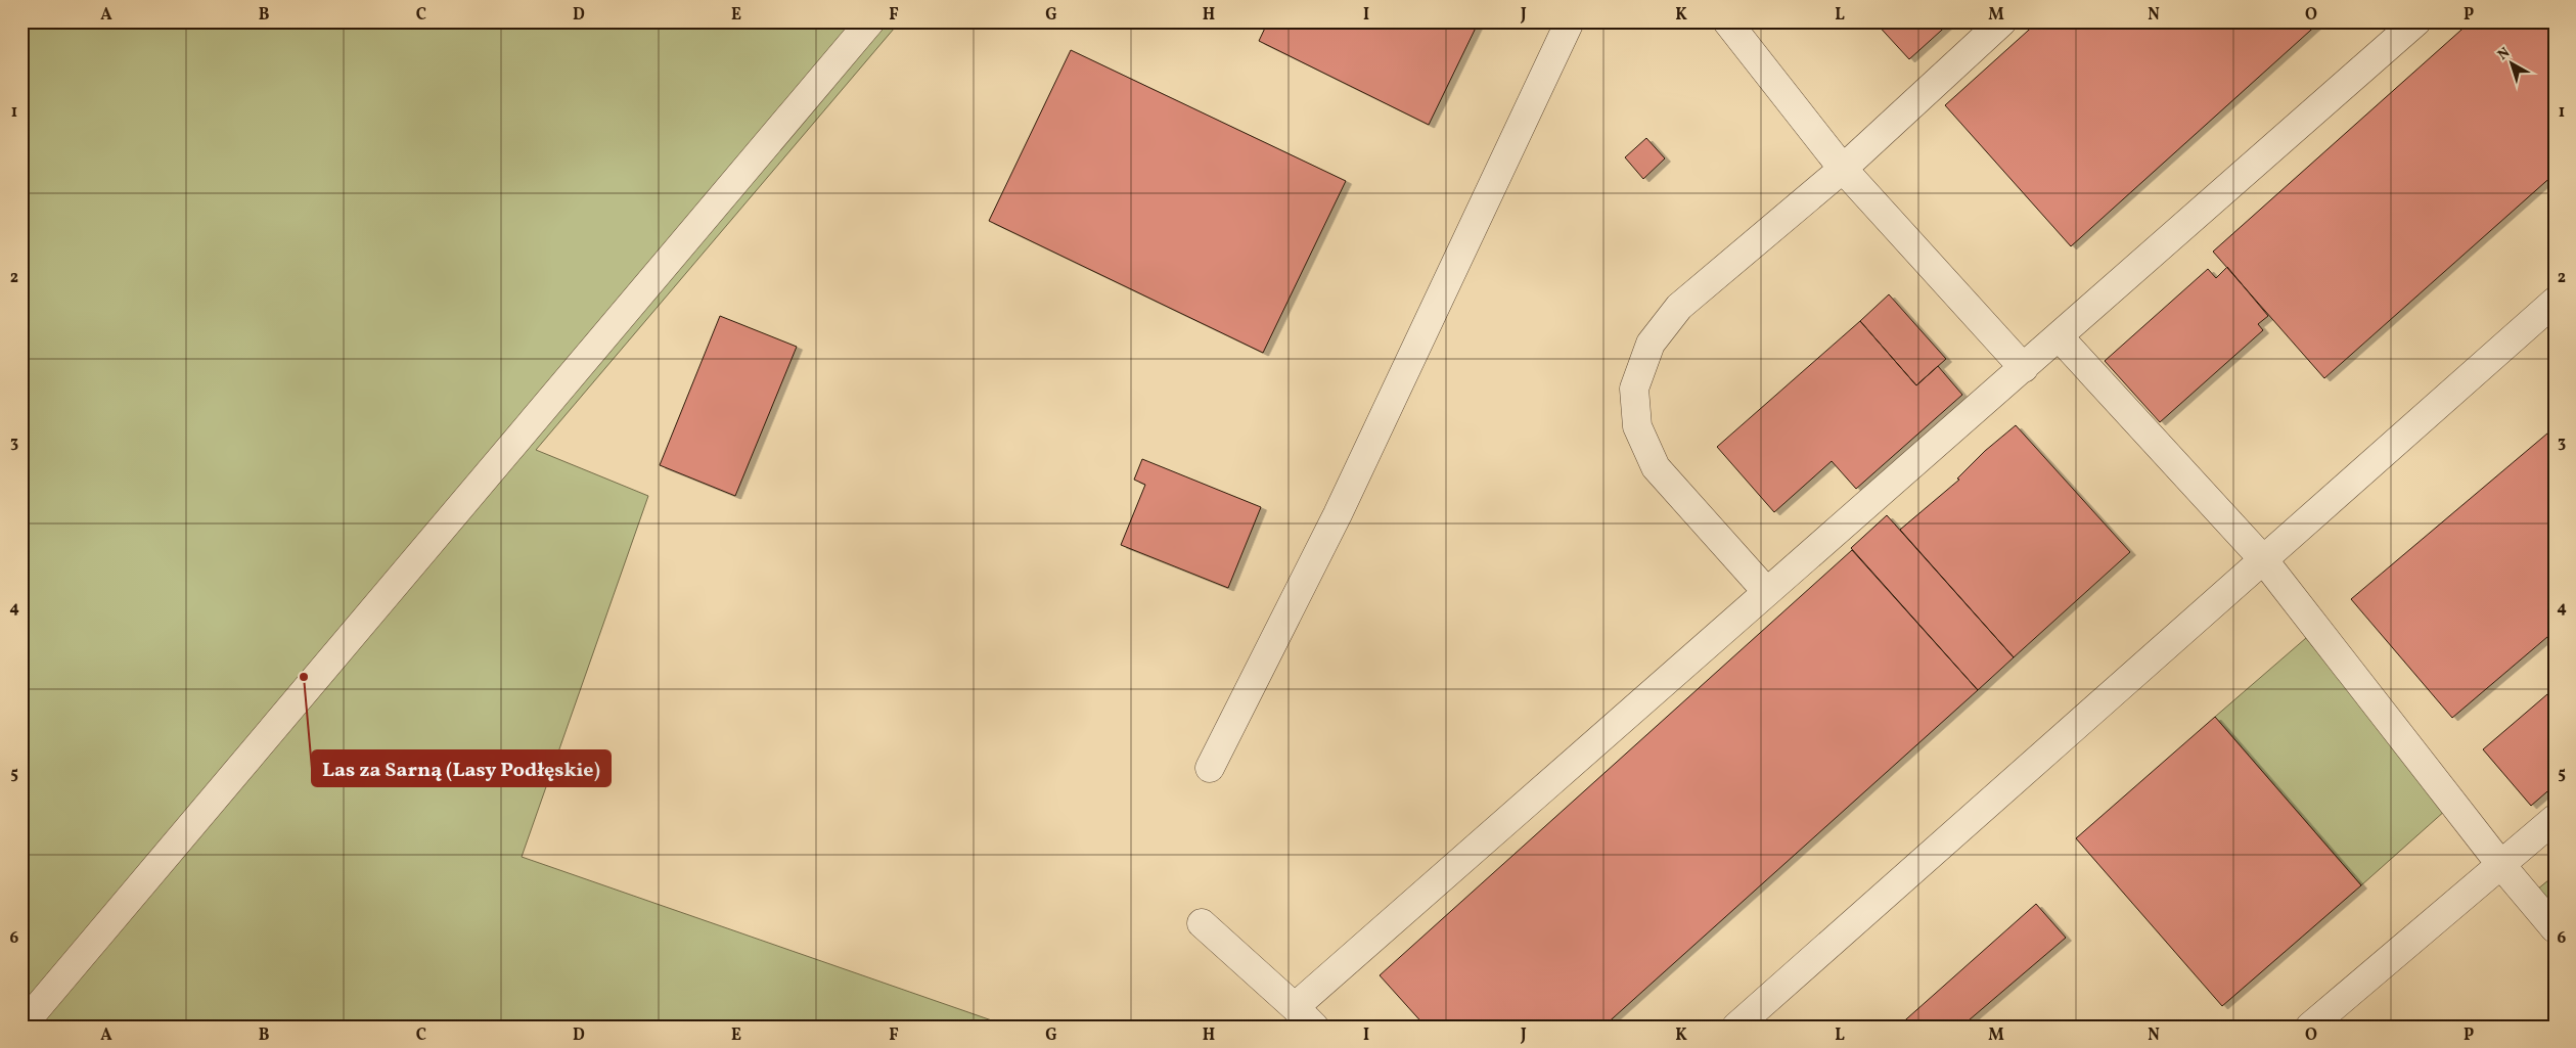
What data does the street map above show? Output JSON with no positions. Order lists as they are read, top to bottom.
{
  "places": ["Las za Sarną (Lasy Podłęskie)"],
  "north": "top left",
  "grid": {
    "columns": [
      "A",
      "B",
      "C",
      "D",
      "E",
      "F",
      "G",
      "H",
      "I",
      "J",
      "K",
      "L",
      "M",
      "N",
      "O",
      "P"
    ],
    "rows": [
      "1",
      "2",
      "3",
      "4",
      "5",
      "6"
    ]
  }
}
